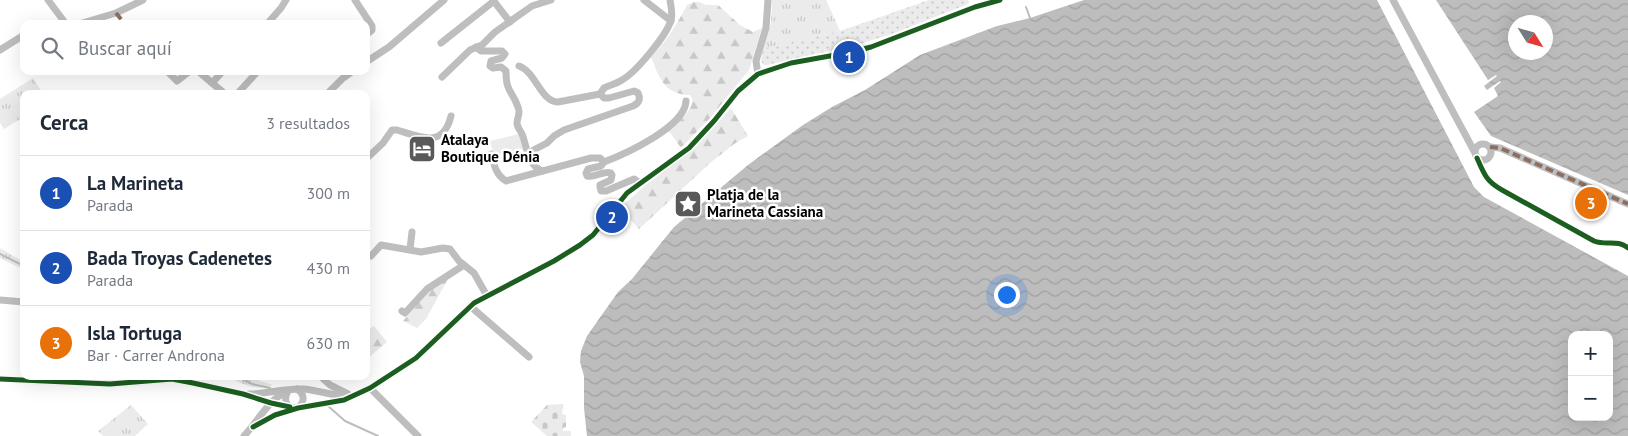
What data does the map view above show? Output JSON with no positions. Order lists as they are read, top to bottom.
{
  "places": {
    "hotel": ["Atalaya Boutique Dénia"],
    "place": ["Platja de la Marineta Cassiana"]
  },
  "north": "bottom right",
  "page": {
    "search": "Buscar aquí",
    "pins": ["1", "3", "2"],
    "heading": ["Cerca", "3 resultados"],
    "list": [
      {
        "mark": "1",
        "name": "La Marineta",
        "note": "Parada",
        "value": "300 m"
      },
      {
        "mark": "2",
        "name": "Bada Troyas Cadenetes",
        "note": "Parada",
        "value": "430 m"
      },
      {
        "mark": "3",
        "name": "Isla Tortuga",
        "note": "Bar · Carrer Androna",
        "value": "630 m"
      }
    ],
    "map_buttons": ["+", "−"]
  }
}
